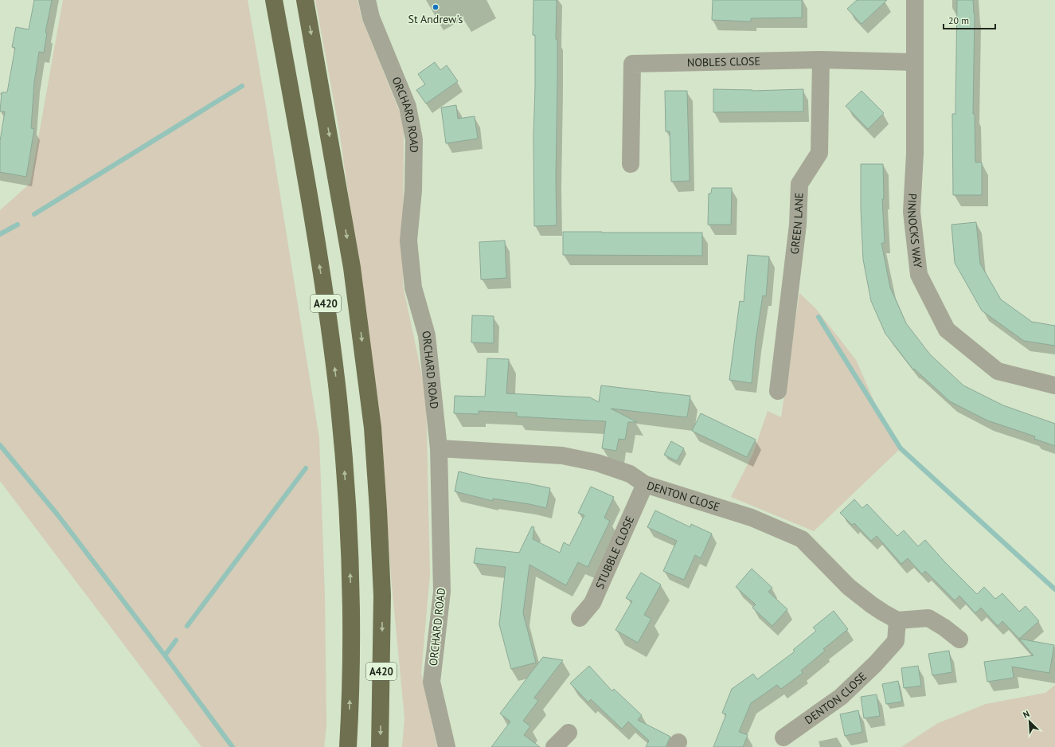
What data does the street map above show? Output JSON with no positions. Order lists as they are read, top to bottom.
{
  "streets": {
    "highway": ["A420"],
    "street": [
      "NOBLES CLOSE",
      "ORCHARD ROAD",
      "GREEN LANE",
      "PINNOCKS WAY",
      "DENTON CLOSE",
      "STUBBLE CLOSE"
    ]
  },
  "crossings": [
    ["NOBLES CLOSE", "GREEN LANE"],
    ["NOBLES CLOSE", "PINNOCKS WAY"],
    ["ORCHARD ROAD", "DENTON CLOSE"],
    ["DENTON CLOSE", "STUBBLE CLOSE"]
  ],
  "places": ["St Andrew's"],
  "scale_bar": "20 m",
  "north": "top left"
}
